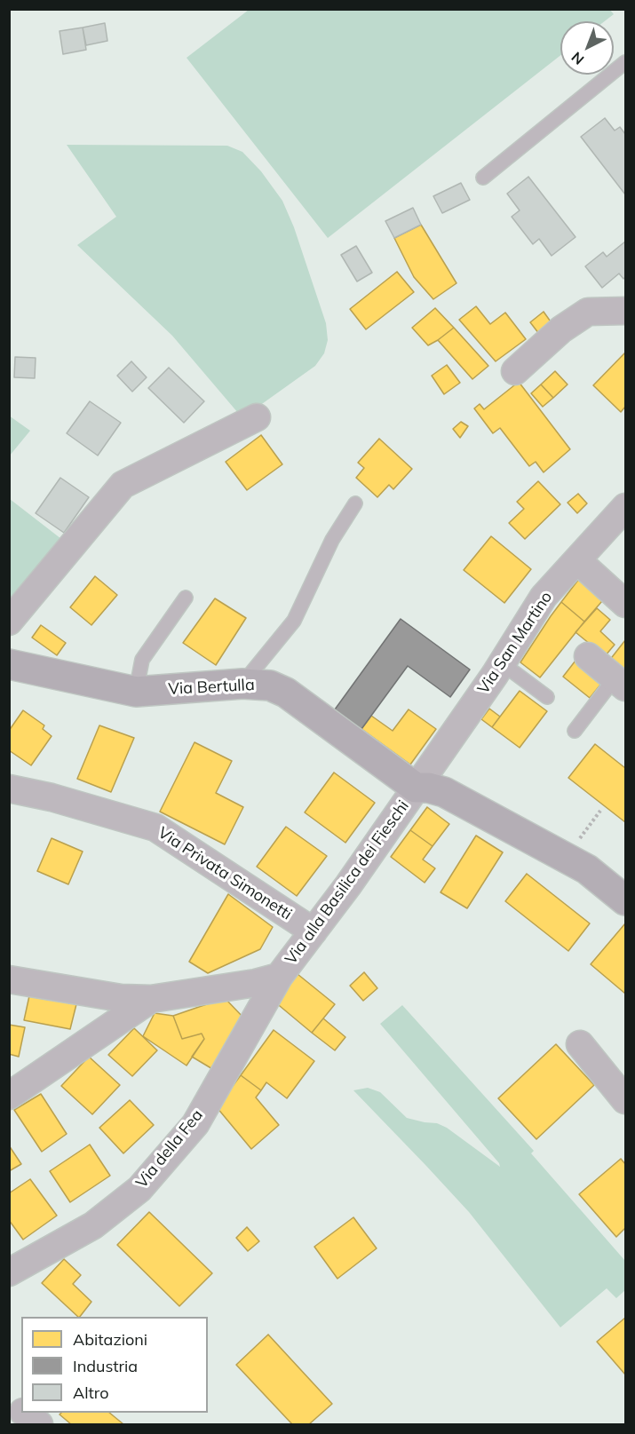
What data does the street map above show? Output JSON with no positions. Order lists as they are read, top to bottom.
{
  "streets": {
    "street": [
      "Via San Martino",
      "Via Bertulla",
      "Via Privata Simonetti",
      "Via alla Basilica dei Fieschi",
      "Via della Fea"
    ]
  },
  "crossings": [
    ["Via San Martino", "Via Bertulla"],
    ["Via San Martino", "Via alla Basilica dei Fieschi"],
    ["Via Bertulla", "Via alla Basilica dei Fieschi"],
    ["Via Privata Simonetti", "Via alla Basilica dei Fieschi"],
    ["Via alla Basilica dei Fieschi", "Via della Fea"]
  ],
  "legend": ["Abitazioni", "Industria", "Altro"],
  "north": "bottom left"
}
